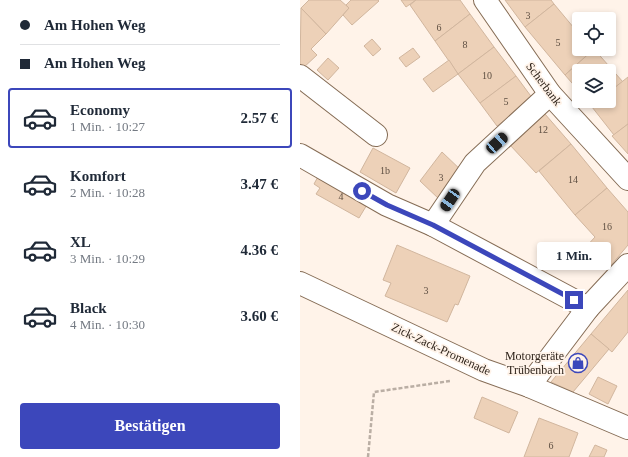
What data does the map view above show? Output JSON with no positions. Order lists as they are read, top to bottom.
{
  "streets": {
    "street": ["Scherbank", "Zick-Zack-Promenade"]
  },
  "places": {
    "shop": ["Motorgeräte Trübenbach"]
  },
  "house_numbers": [
    "3",
    "6",
    "5",
    "8",
    "10",
    "5",
    "12",
    "1b",
    "3",
    "14",
    "4",
    "16",
    "3",
    "6"
  ],
  "page": {
    "banner": ["Am Hohen Weg", "Am Hohen Weg"],
    "list": [
      {
        "name": "Economy",
        "note": "1 Min. · 10:27",
        "value": "2.57 €"
      },
      {
        "name": "Komfort",
        "note": "2 Min. · 10:28",
        "value": "3.47 €"
      },
      {
        "name": "XL",
        "note": "3 Min. · 10:29",
        "value": "4.36 €"
      },
      {
        "name": "Black",
        "note": "4 Min. · 10:30",
        "value": "3.60 €"
      }
    ],
    "bubble": "1 Min.",
    "buttons": "Bestätigen"
  }
}
